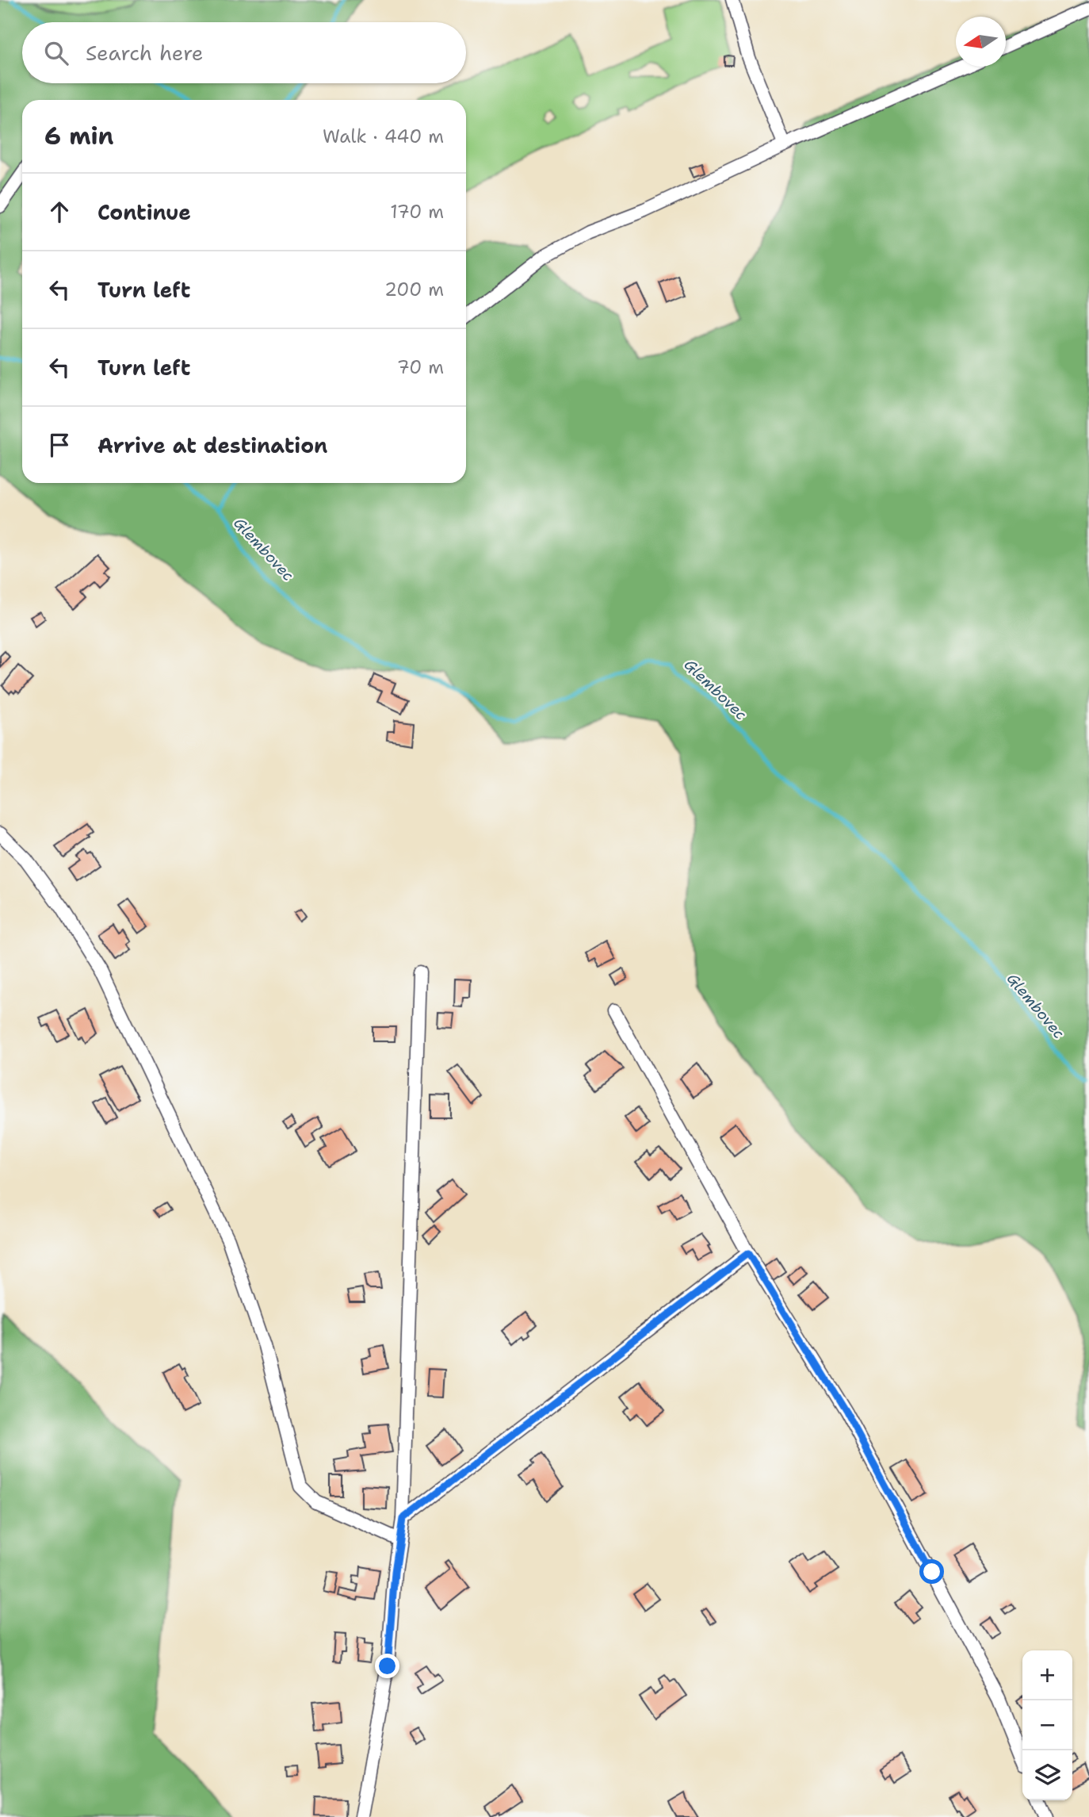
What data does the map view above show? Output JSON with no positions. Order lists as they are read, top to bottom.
{
  "water": ["Glembovec"],
  "north": "left",
  "page": {
    "search": "Search here",
    "heading": ["6 min", "Walk · 440 m"],
    "list": [
      ["Continue", "170 m"],
      ["Turn left", "200 m"],
      ["Turn left", "70 m"],
      "Arrive at destination"
    ],
    "map_buttons": ["+", "−"]
  }
}
